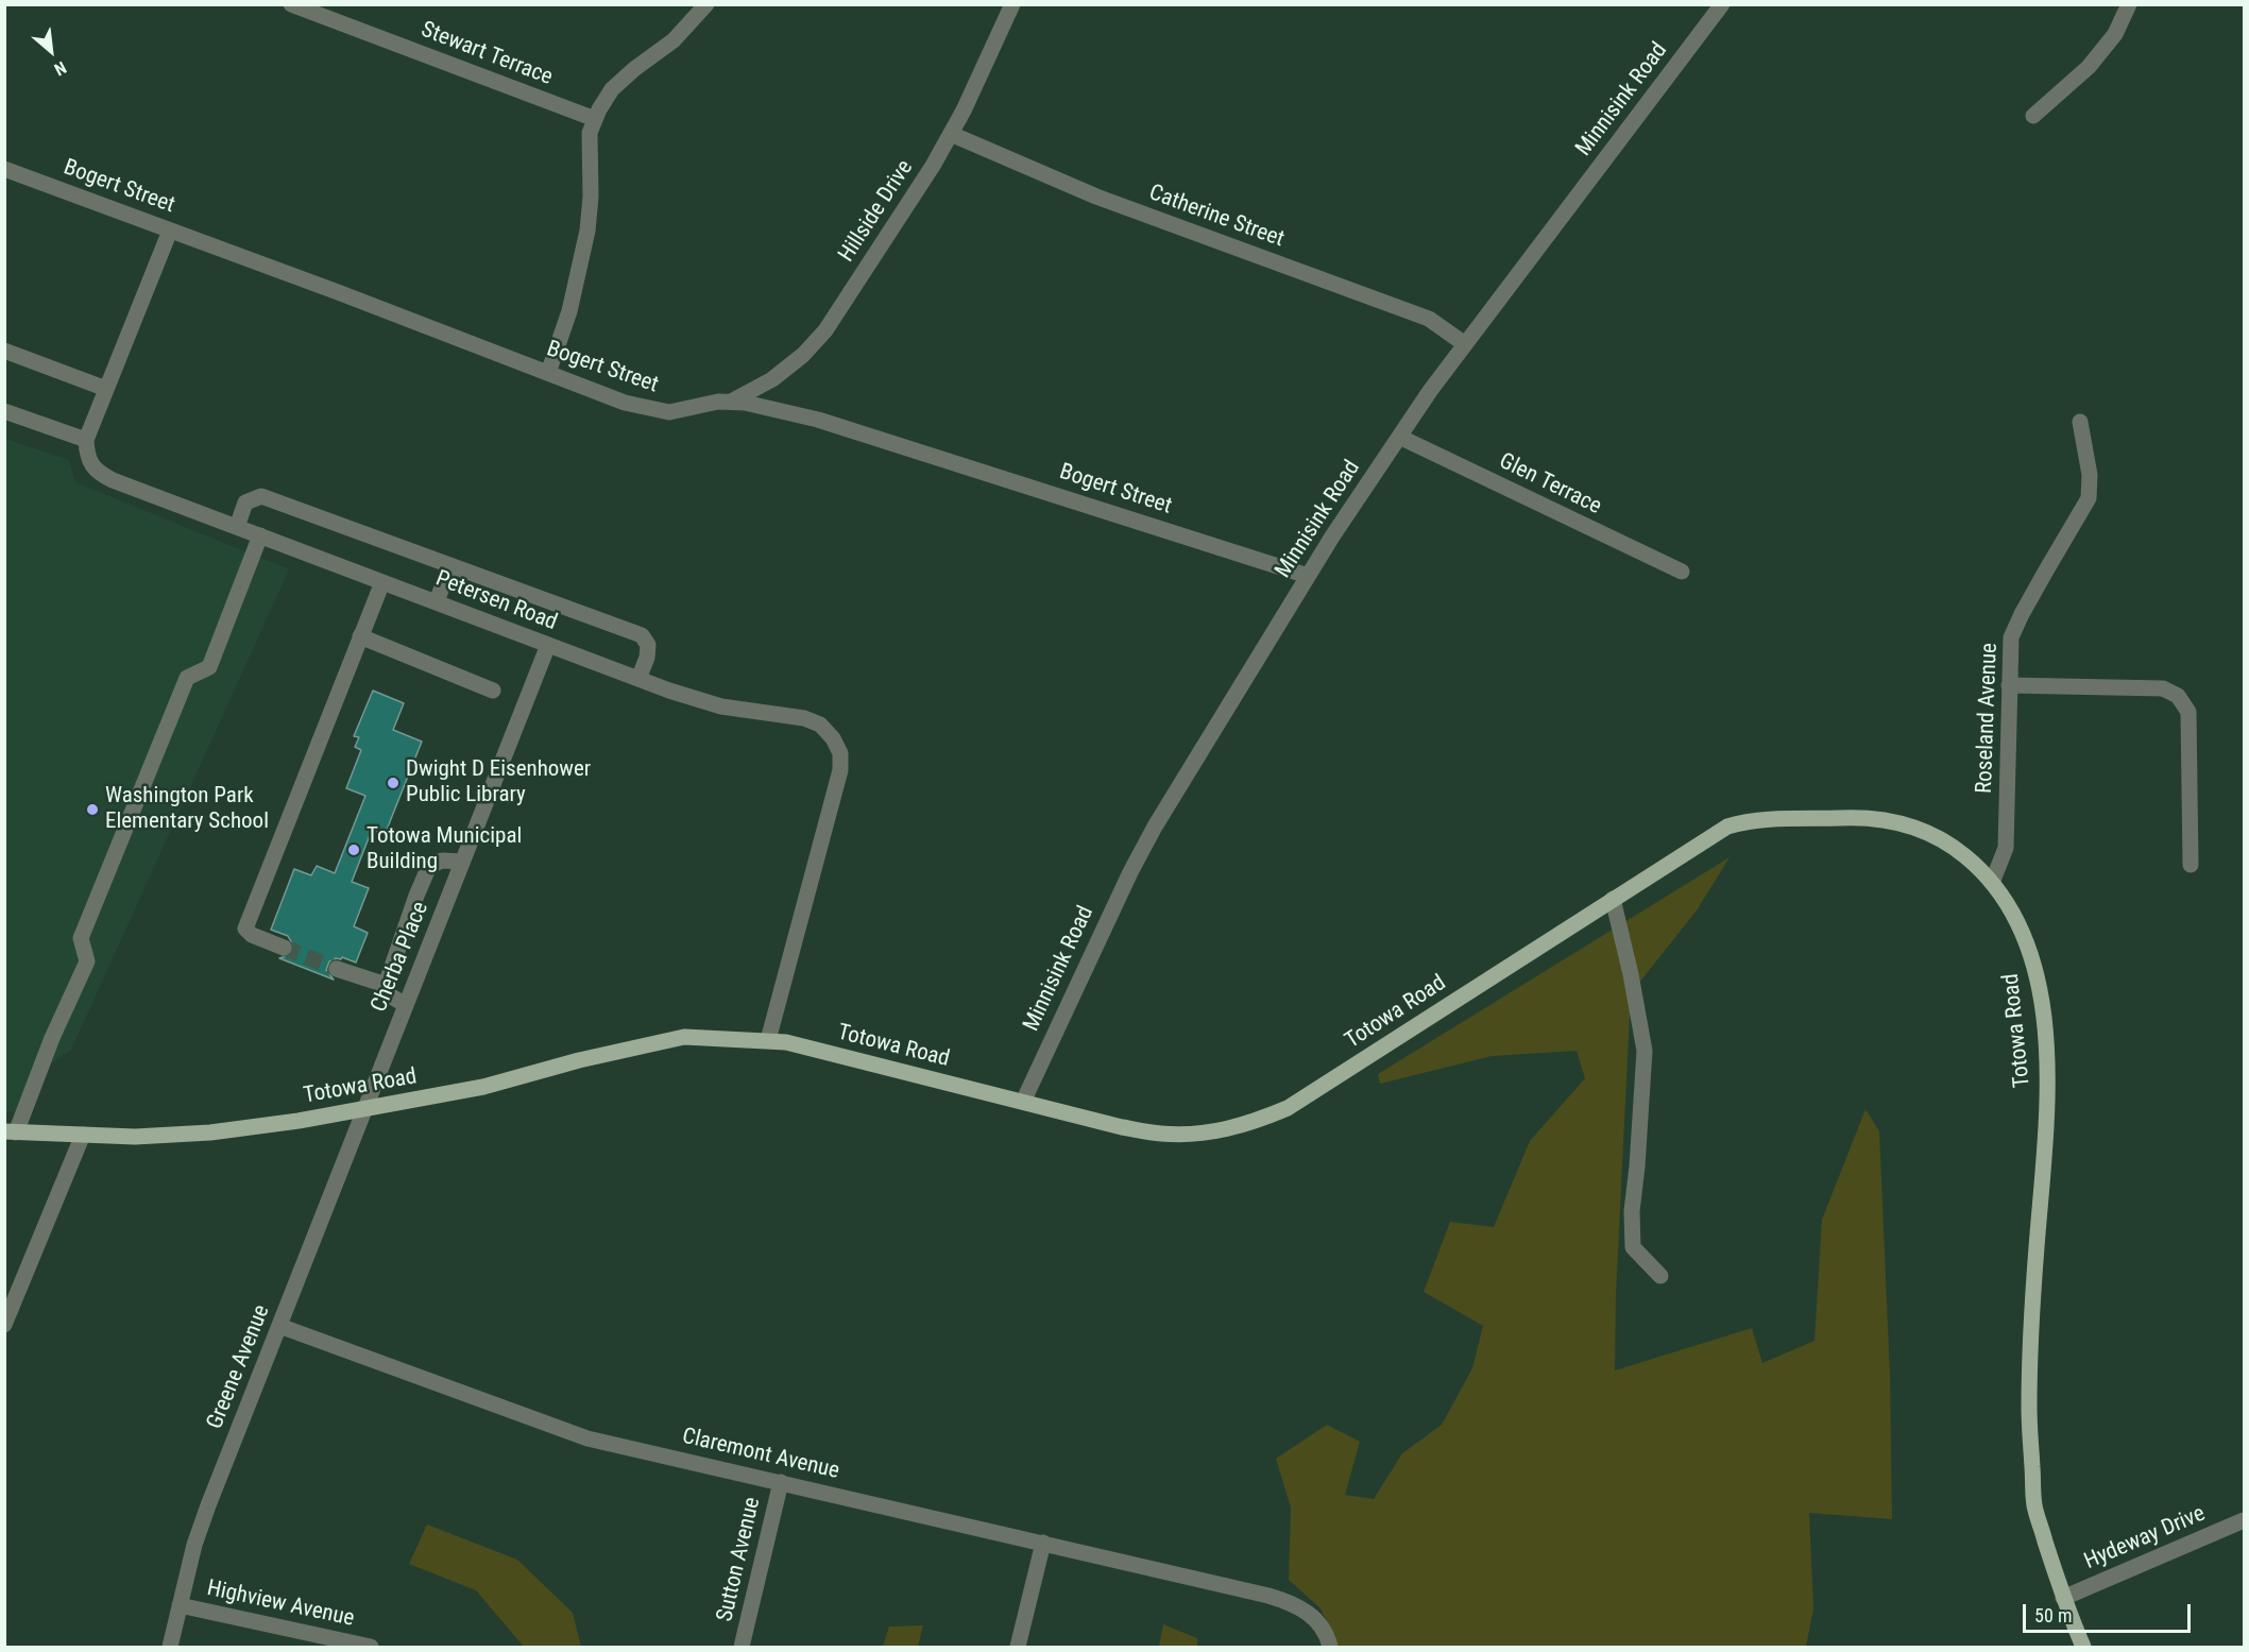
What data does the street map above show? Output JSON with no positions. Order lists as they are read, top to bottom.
{
  "streets": {
    "main road": ["Totowa Road"],
    "street": [
      "Stewart Terrace",
      "Minnisink Road",
      "Bogert Street",
      "Hillside Drive",
      "Catherine Street",
      "Glen Terrace",
      "Petersen Road",
      "Roseland Avenue",
      "Cherba Place",
      "Greene Avenue",
      "Claremont Avenue",
      "Hydeway Drive",
      "Sutton Avenue",
      "Highview Avenue"
    ]
  },
  "crossings": [
    ["Minnisink Road", "Bogert Street"],
    ["Minnisink Road", "Catherine Street"],
    ["Minnisink Road", "Glen Terrace"],
    ["Minnisink Road", "Totowa Road"],
    ["Bogert Street", "Hillside Drive"],
    ["Hillside Drive", "Catherine Street"],
    ["Petersen Road", "Cherba Place"],
    ["Petersen Road", "Totowa Road"],
    ["Roseland Avenue", "Totowa Road"],
    ["Cherba Place", "Totowa Road"],
    ["Cherba Place", "Greene Avenue"],
    ["Totowa Road", "Greene Avenue"],
    ["Totowa Road", "Hydeway Drive"],
    ["Greene Avenue", "Claremont Avenue"],
    ["Greene Avenue", "Highview Avenue"],
    ["Claremont Avenue", "Sutton Avenue"]
  ],
  "places": ["Dwight D Eisenhower Public Library", "Washington Park Elementary School", "Totowa Municipal Building"],
  "scale_bar": "50 m",
  "north": "bottom right"
}
